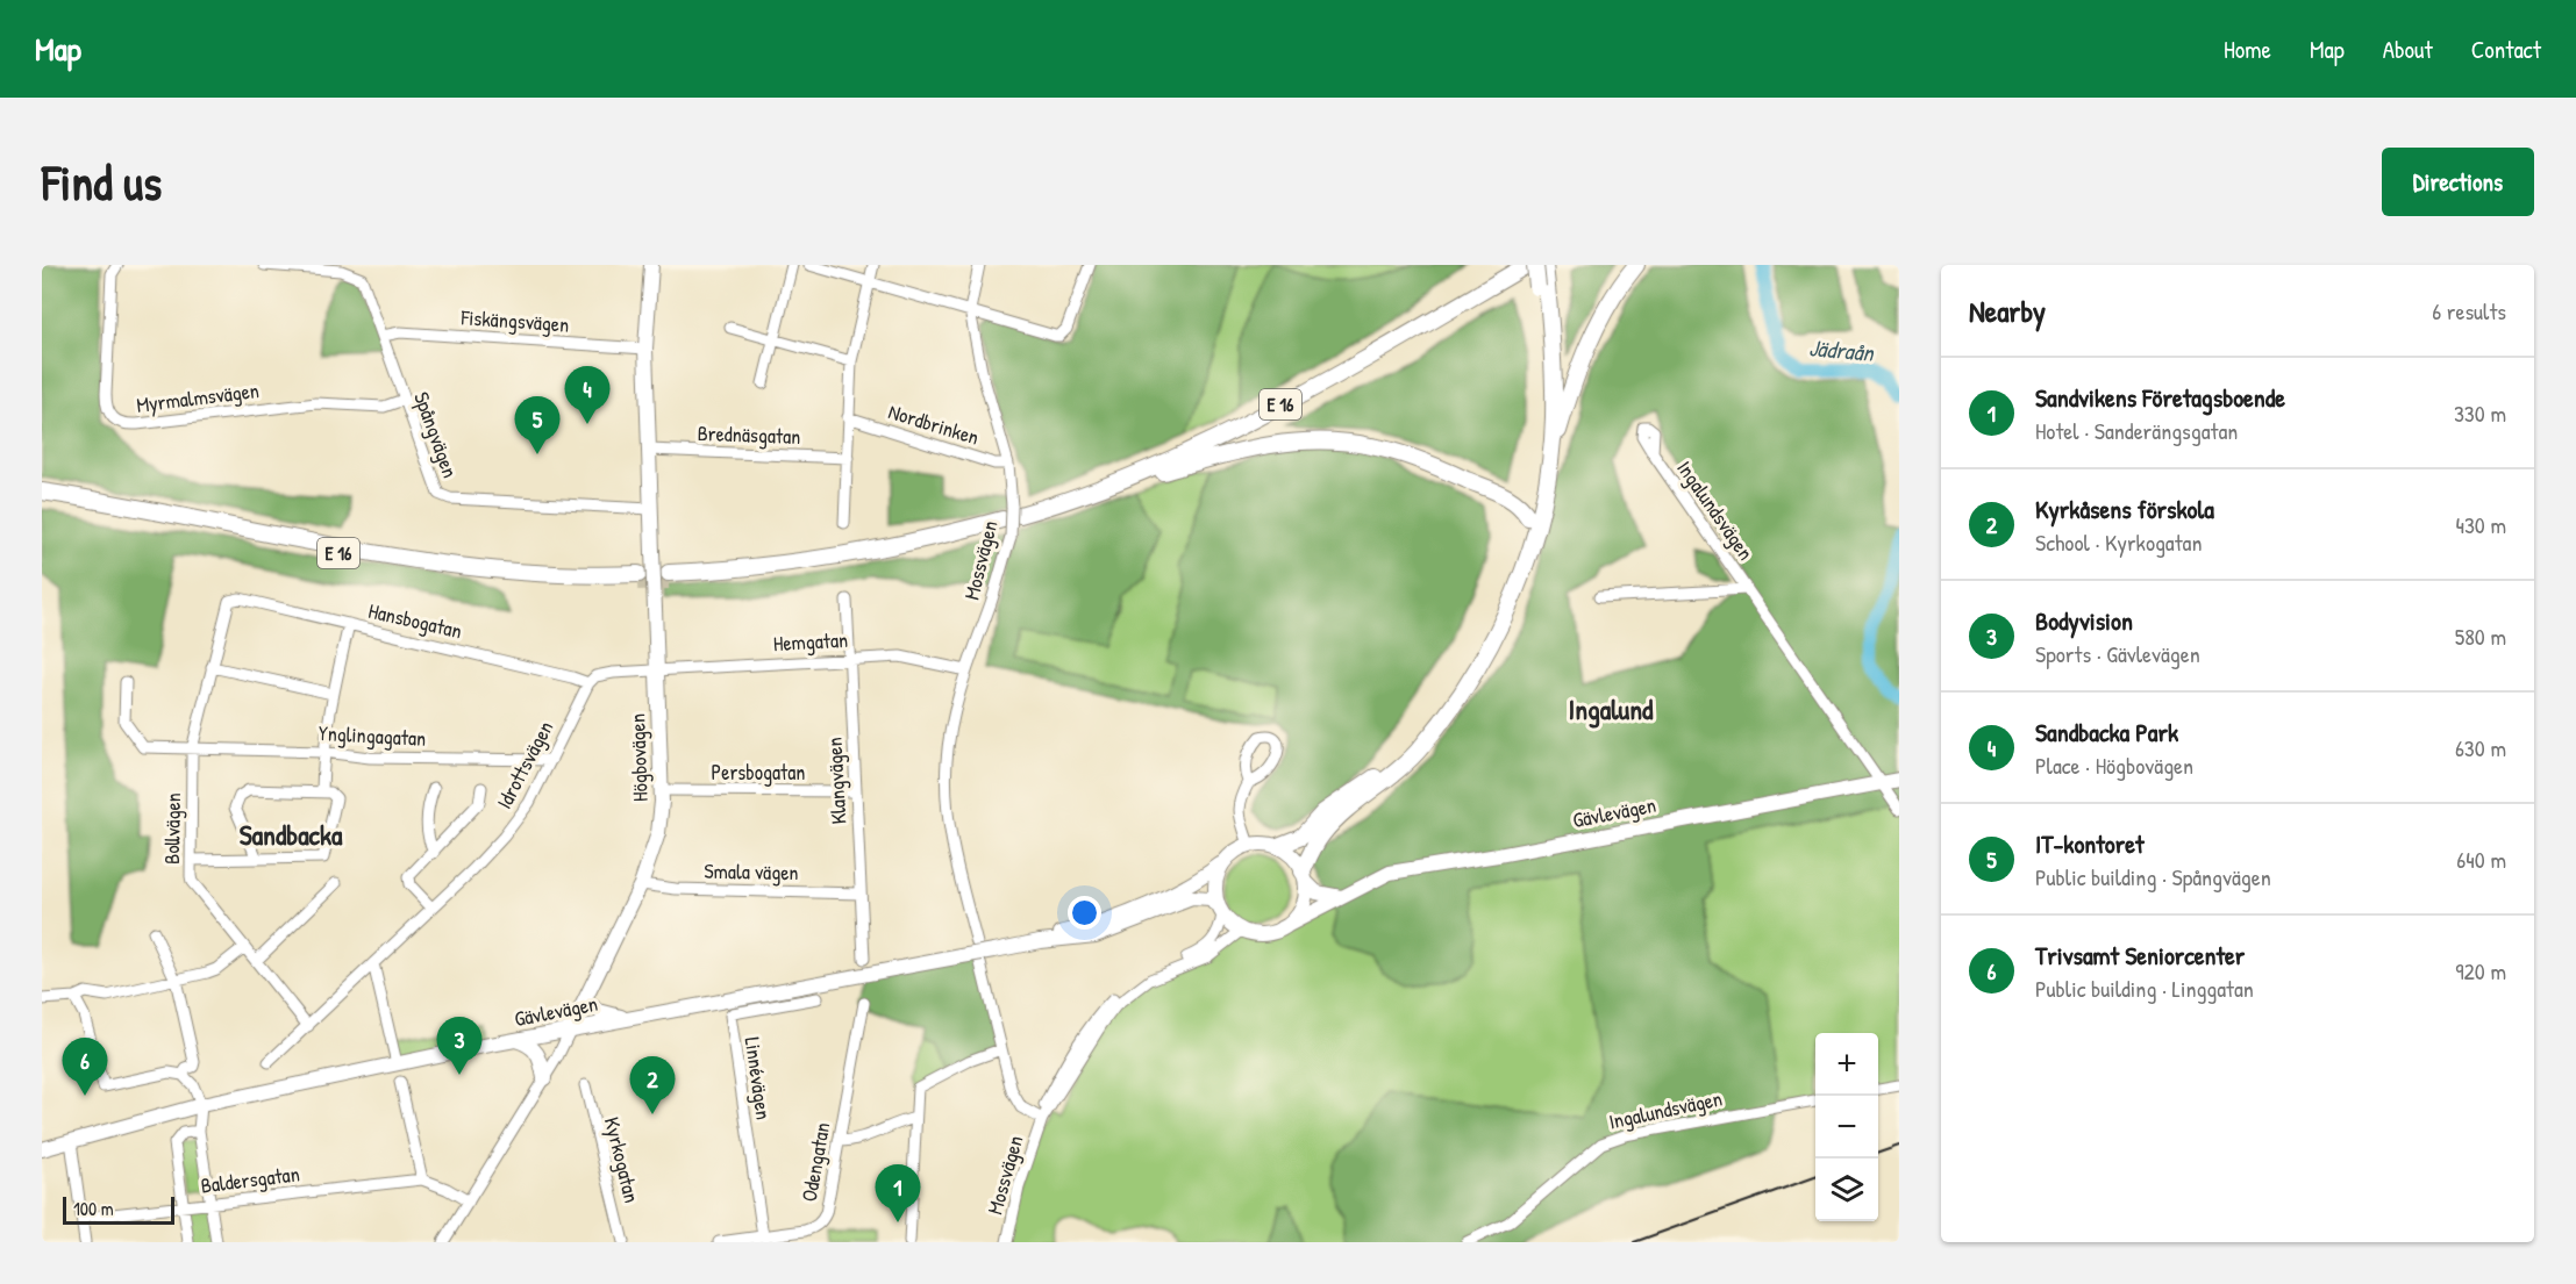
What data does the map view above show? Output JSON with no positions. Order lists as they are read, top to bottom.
{
  "streets": {
    "highway": ["E 16"],
    "main road": ["Högbovägen", "Gävlevägen"],
    "street": [
      "Fiskängsvägen",
      "Myrmalmsvägen",
      "Nordbrinken",
      "Spångvägen",
      "Brednäsgatan",
      "Ingalundsvägen",
      "Mossvägen",
      "Hansbogatan",
      "Hemgatan",
      "Ynglingagatan",
      "Idrottsvägen",
      "Persbogatan",
      "Klangvägen",
      "Bollvägen",
      "Smala vägen",
      "Linnévägen",
      "Kyrkogatan",
      "Odengatan",
      "Baldersgatan"
    ]
  },
  "crossings": [
    ["Fiskängsvägen", "Spångvägen"],
    ["Fiskängsvägen", "Högbovägen"],
    ["Myrmalmsvägen", "Spångvägen"],
    ["E 16", "Mossvägen"],
    ["Nordbrinken", "Mossvägen"],
    ["Spångvägen", "Högbovägen"],
    ["Brednäsgatan", "Högbovägen"],
    ["Ingalundsvägen", "Gävlevägen"],
    ["Mossvägen", "Hemgatan"],
    ["Mossvägen", "Gävlevägen"],
    ["Hansbogatan", "Idrottsvägen"],
    ["Hansbogatan", "Bollvägen"],
    ["Hemgatan", "Högbovägen"],
    ["Hemgatan", "Klangvägen"],
    ["Ynglingagatan", "Idrottsvägen"],
    ["Ynglingagatan", "Bollvägen"],
    ["Högbovägen", "Persbogatan"],
    ["Högbovägen", "Gävlevägen"],
    ["Högbovägen", "Smala vägen"],
    ["Idrottsvägen", "Bollvägen"],
    ["Persbogatan", "Klangvägen"],
    ["Klangvägen", "Smala vägen"],
    ["Linnévägen", "Odengatan"]
  ],
  "districts": ["Ingalund", "Sandbacka"],
  "water": ["Jädraån"],
  "scale_bar": "100 m",
  "page": {
    "header": "Map",
    "nav": [
      "Home",
      "Map",
      "About",
      "Contact"
    ],
    "buttons": "Directions",
    "title": "Find us",
    "heading": ["Nearby", "6 results"],
    "list": [
      {
        "mark": "1",
        "name": "Sandvikens Företagsboende",
        "note": "Hotel · Sanderängsgatan",
        "value": "330 m"
      },
      {
        "mark": "2",
        "name": "Kyrkåsens förskola",
        "note": "School · Kyrkogatan",
        "value": "430 m"
      },
      {
        "mark": "3",
        "name": "Bodyvision",
        "note": "Sports · Gävlevägen",
        "value": "580 m"
      },
      {
        "mark": "4",
        "name": "Sandbacka Park",
        "note": "Place · Högbovägen",
        "value": "630 m"
      },
      {
        "mark": "5",
        "name": "IT-kontoret",
        "note": "Public building · Spångvägen",
        "value": "640 m"
      },
      {
        "mark": "6",
        "name": "Trivsamt Seniorcenter",
        "note": "Public building · Linggatan",
        "value": "920 m"
      }
    ],
    "pins": [
      "4",
      "5",
      "3",
      "6",
      "2",
      "1"
    ],
    "map_buttons": ["+", "−"],
    "scale": "100 m"
  }
}
